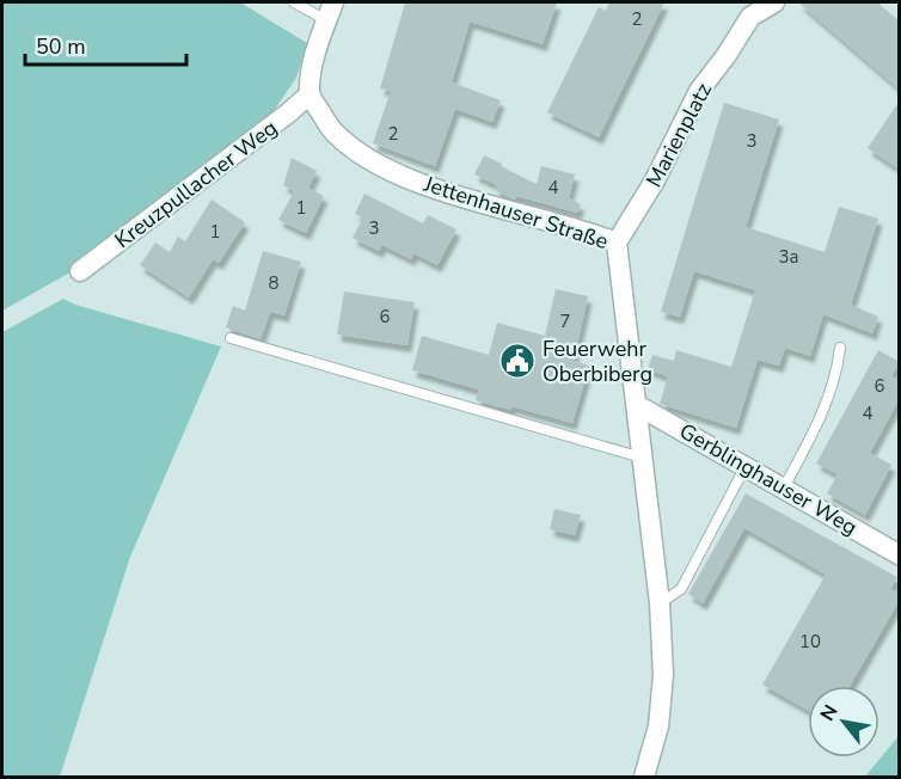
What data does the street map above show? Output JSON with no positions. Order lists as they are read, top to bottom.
{
  "streets": {
    "street": [
      "Marienplatz",
      "Kreuzpullacher Weg",
      "Jettenhauser Straße",
      "Gerblinghauser Weg"
    ]
  },
  "crossings": [
    ["Marienplatz", "Jettenhauser Straße"],
    ["Kreuzpullacher Weg", "Jettenhauser Straße"],
    ["Jettenhauser Straße", "Gerblinghauser Weg"]
  ],
  "places": {
    "public building": ["Feuerwehr Oberbiberg"]
  },
  "house_numbers": [
    "2",
    "2",
    "3",
    "4",
    "1",
    "3",
    "1",
    "3a",
    "8",
    "6",
    "7",
    "6",
    "4",
    "10"
  ],
  "scale_bar": "50 m",
  "north": "top left"
}
